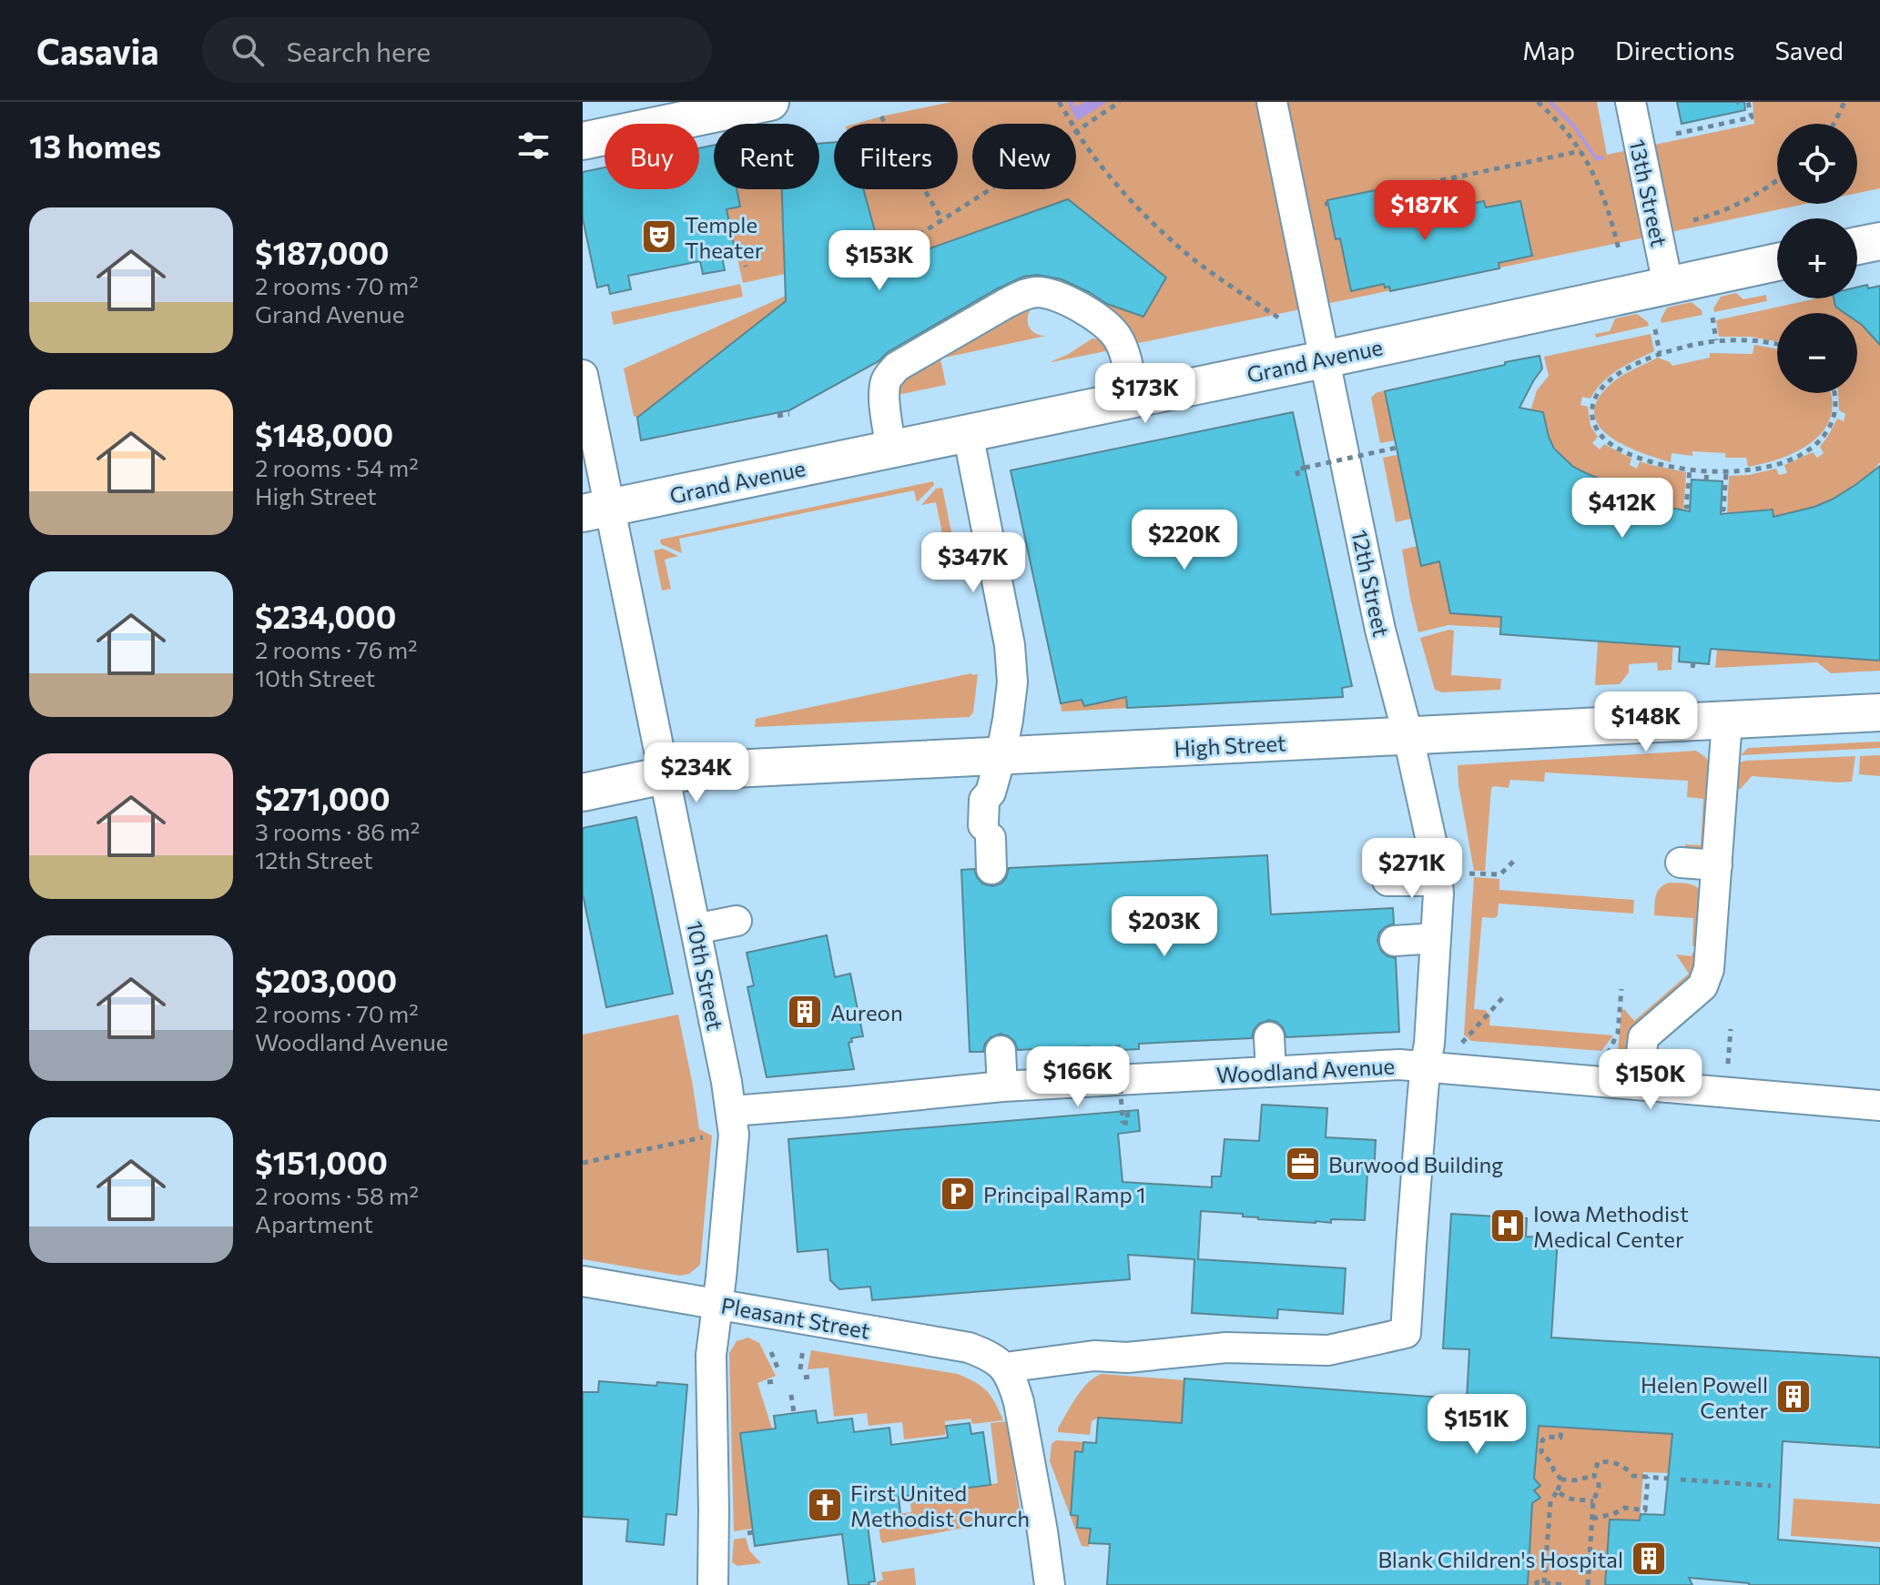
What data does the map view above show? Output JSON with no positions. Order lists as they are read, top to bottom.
{
  "streets": {
    "main road": ["Grand Avenue", "High Street"],
    "street": [
      "13th Street",
      "12th Street",
      "10th Street",
      "Woodland Avenue",
      "Pleasant Street"
    ]
  },
  "crossings": [
    ["13th Street", "Grand Avenue"],
    ["Grand Avenue", "12th Street"],
    ["Grand Avenue", "10th Street"],
    ["12th Street", "High Street"],
    ["12th Street", "Woodland Avenue"],
    ["12th Street", "Pleasant Street"],
    ["High Street", "10th Street"],
    ["10th Street", "Woodland Avenue"],
    ["10th Street", "Pleasant Street"]
  ],
  "places": {
    "theatre": ["Temple Theater"],
    "building": ["Aureon", "Helen Powell Center", "Blank Children's Hospital"],
    "office": ["Burwood Building"],
    "parking": ["Principal Ramp 1"],
    "hospital": ["Iowa Methodist Medical Center"],
    "church": ["First United Methodist Church"]
  },
  "page": {
    "header": "Casavia",
    "search": "Search here",
    "nav": ["Map", "Directions", "Saved"],
    "heading": "13 homes",
    "map_buttons": ["+", "−"],
    "chip": [
      "Buy",
      "Rent",
      "Filters",
      "New"
    ],
    "price": [
      "$187K",
      "$153K",
      "$173K",
      "$412K",
      "$220K",
      "$347K",
      "$148K",
      "$234K",
      "$271K",
      "$203K",
      "$166K",
      "$150K",
      "$151K"
    ],
    "list": [
      {
        "name": "$187,000",
        "note": "2 rooms · 70 m² · Grand Avenue"
      },
      {
        "name": "$148,000",
        "note": "2 rooms · 54 m² · High Street"
      },
      {
        "name": "$234,000",
        "note": "2 rooms · 76 m² · 10th Street"
      },
      {
        "name": "$271,000",
        "note": "3 rooms · 86 m² · 12th Street"
      },
      {
        "name": "$203,000",
        "note": "2 rooms · 70 m² · Woodland Avenue"
      },
      {
        "name": "$151,000",
        "note": "2 rooms · 58 m² · Apartment"
      }
    ]
  }
}
